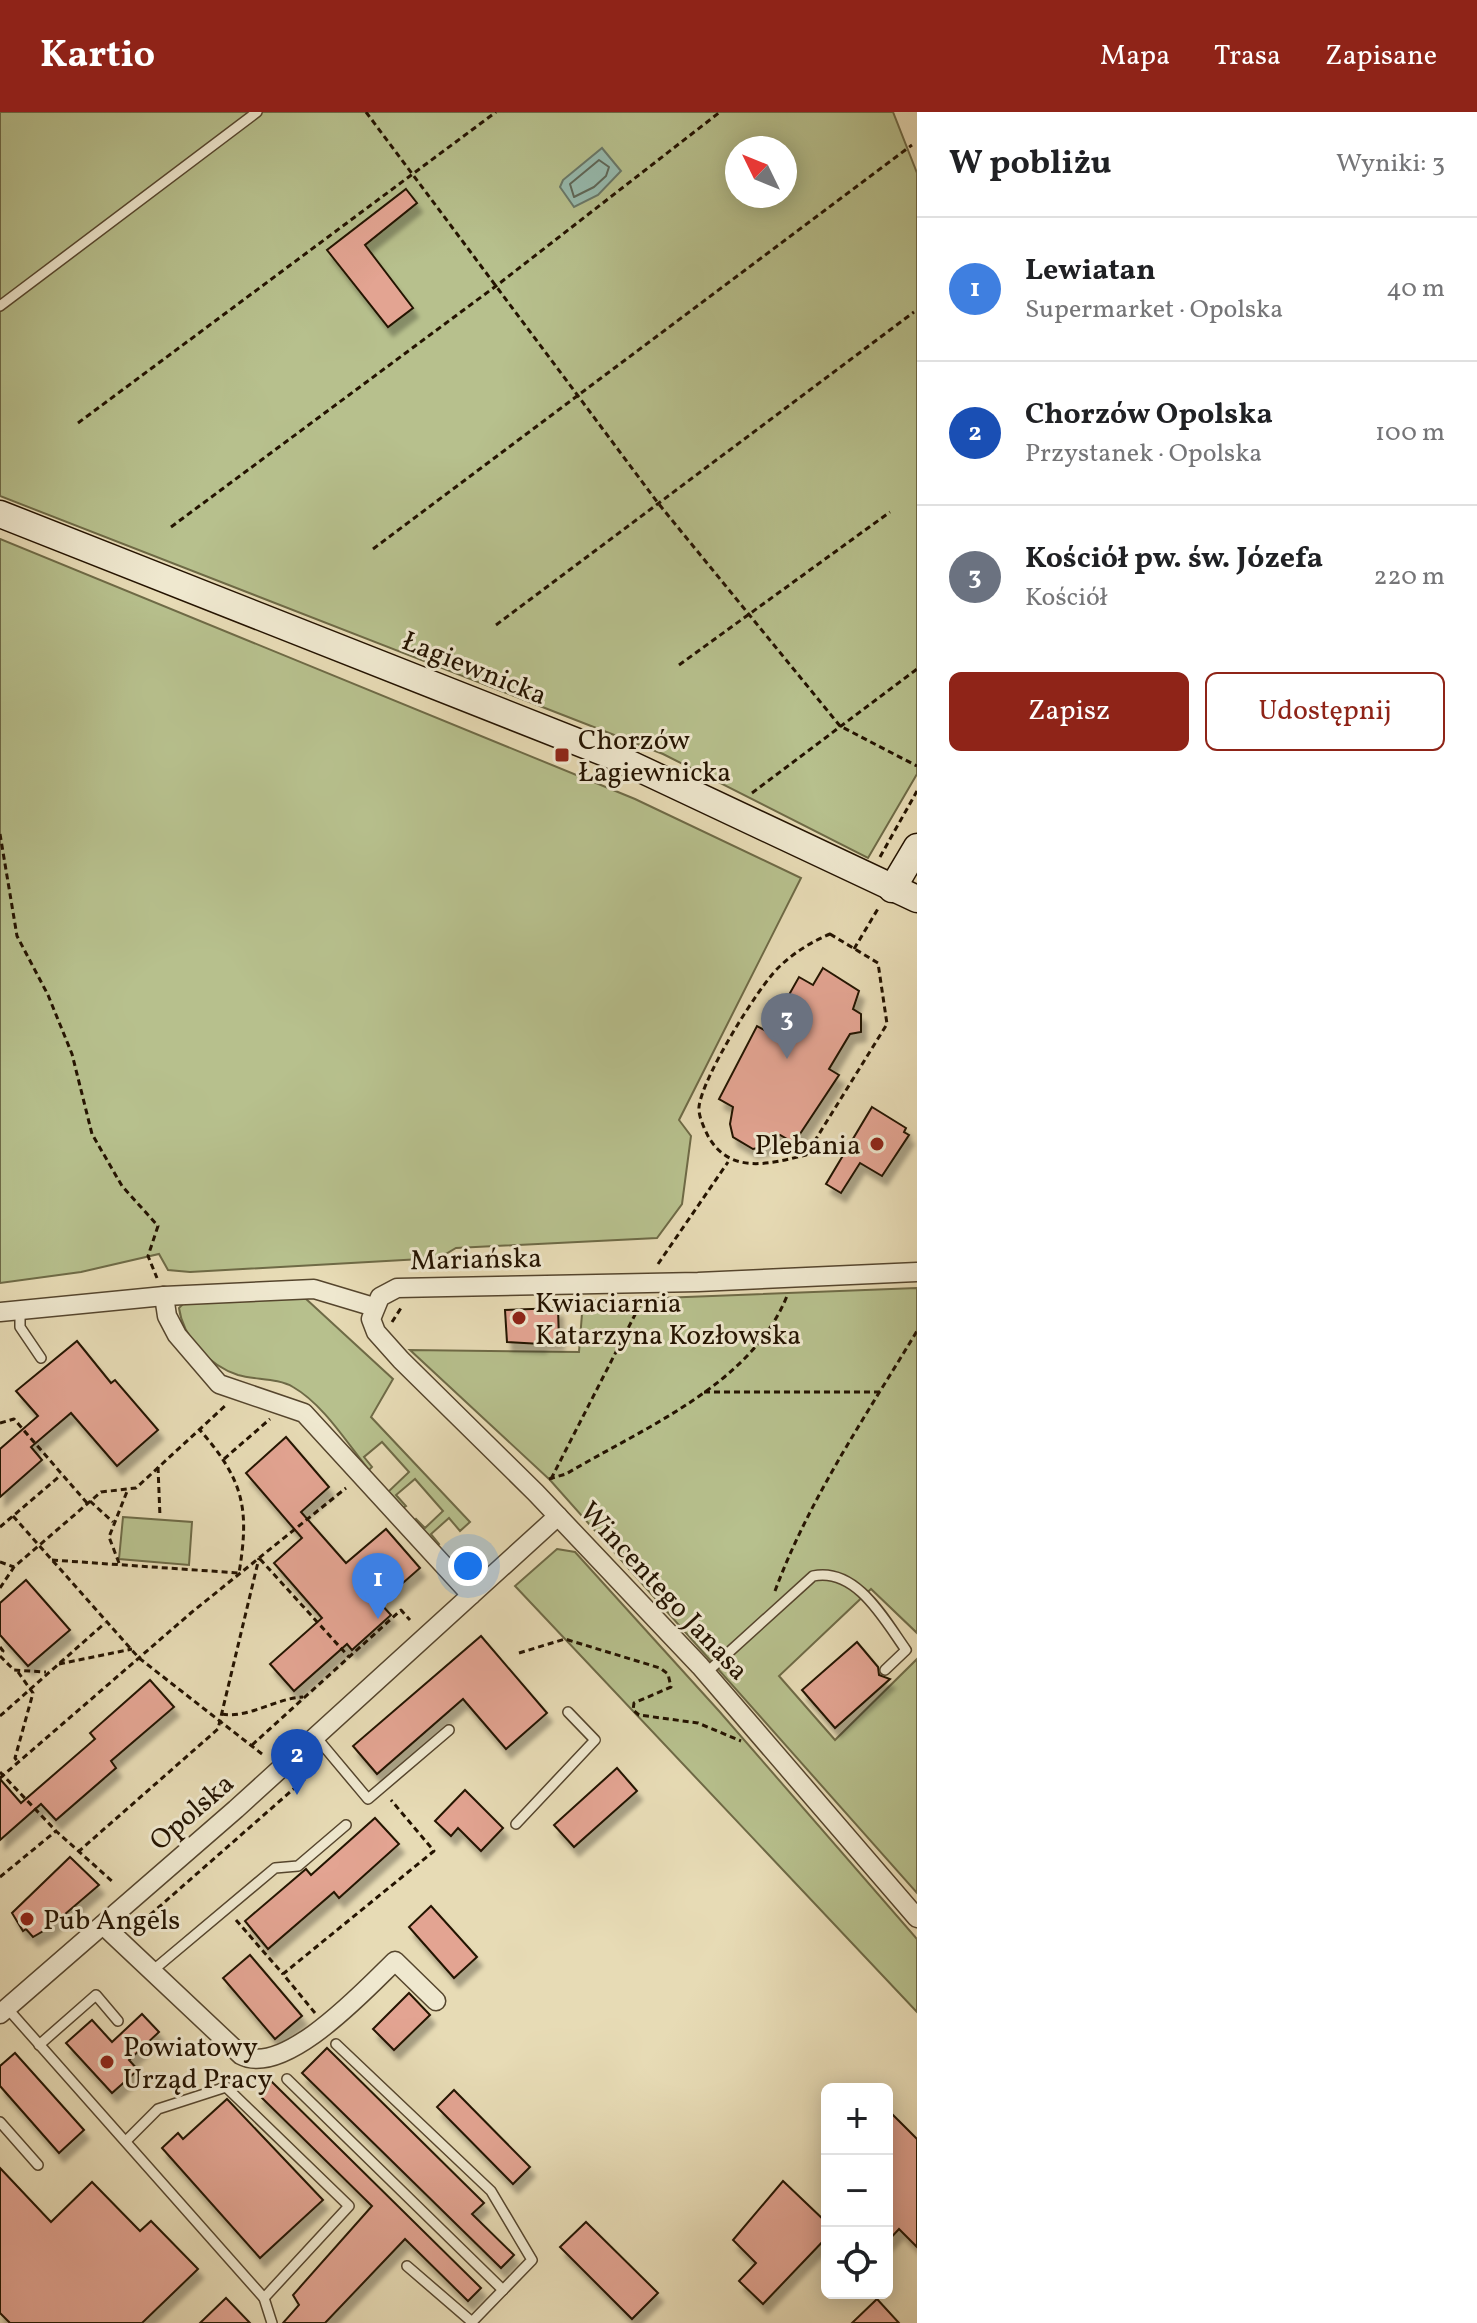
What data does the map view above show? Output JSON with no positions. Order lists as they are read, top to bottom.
{
  "streets": {
    "street": [
      "Łagiewnicka",
      "Mariańska",
      "Wincentego Janasa",
      "Opolska"
    ]
  },
  "crossings": [
    ["Mariańska", "Wincentego Janasa"],
    ["Wincentego Janasa", "Opolska"]
  ],
  "places": {
    "transit": ["Chorzów Łagiewnicka"],
    "other": [
      "Plebania",
      "Kwiaciarnia Katarzyna Kozłowska",
      "Pub Angels",
      "Powiatowy Urząd Pracy"
    ]
  },
  "north": "top left",
  "page": {
    "header": "Kartio",
    "nav": ["Mapa", "Trasa", "Zapisane"],
    "heading": ["W pobliżu", "Wyniki: 3"],
    "list": [
      {
        "mark": "1",
        "name": "Lewiatan",
        "note": "Supermarket · Opolska",
        "value": "40 m"
      },
      {
        "mark": "2",
        "name": "Chorzów Opolska",
        "note": "Przystanek · Opolska",
        "value": "100 m"
      },
      {
        "mark": "3",
        "name": "Kościół pw. św. Józefa",
        "note": "Kościół",
        "value": "220 m"
      }
    ],
    "buttons": ["Zapisz", "Udostępnij"],
    "pins": ["3", "1", "2"],
    "map_buttons": ["+", "−"]
  }
}
